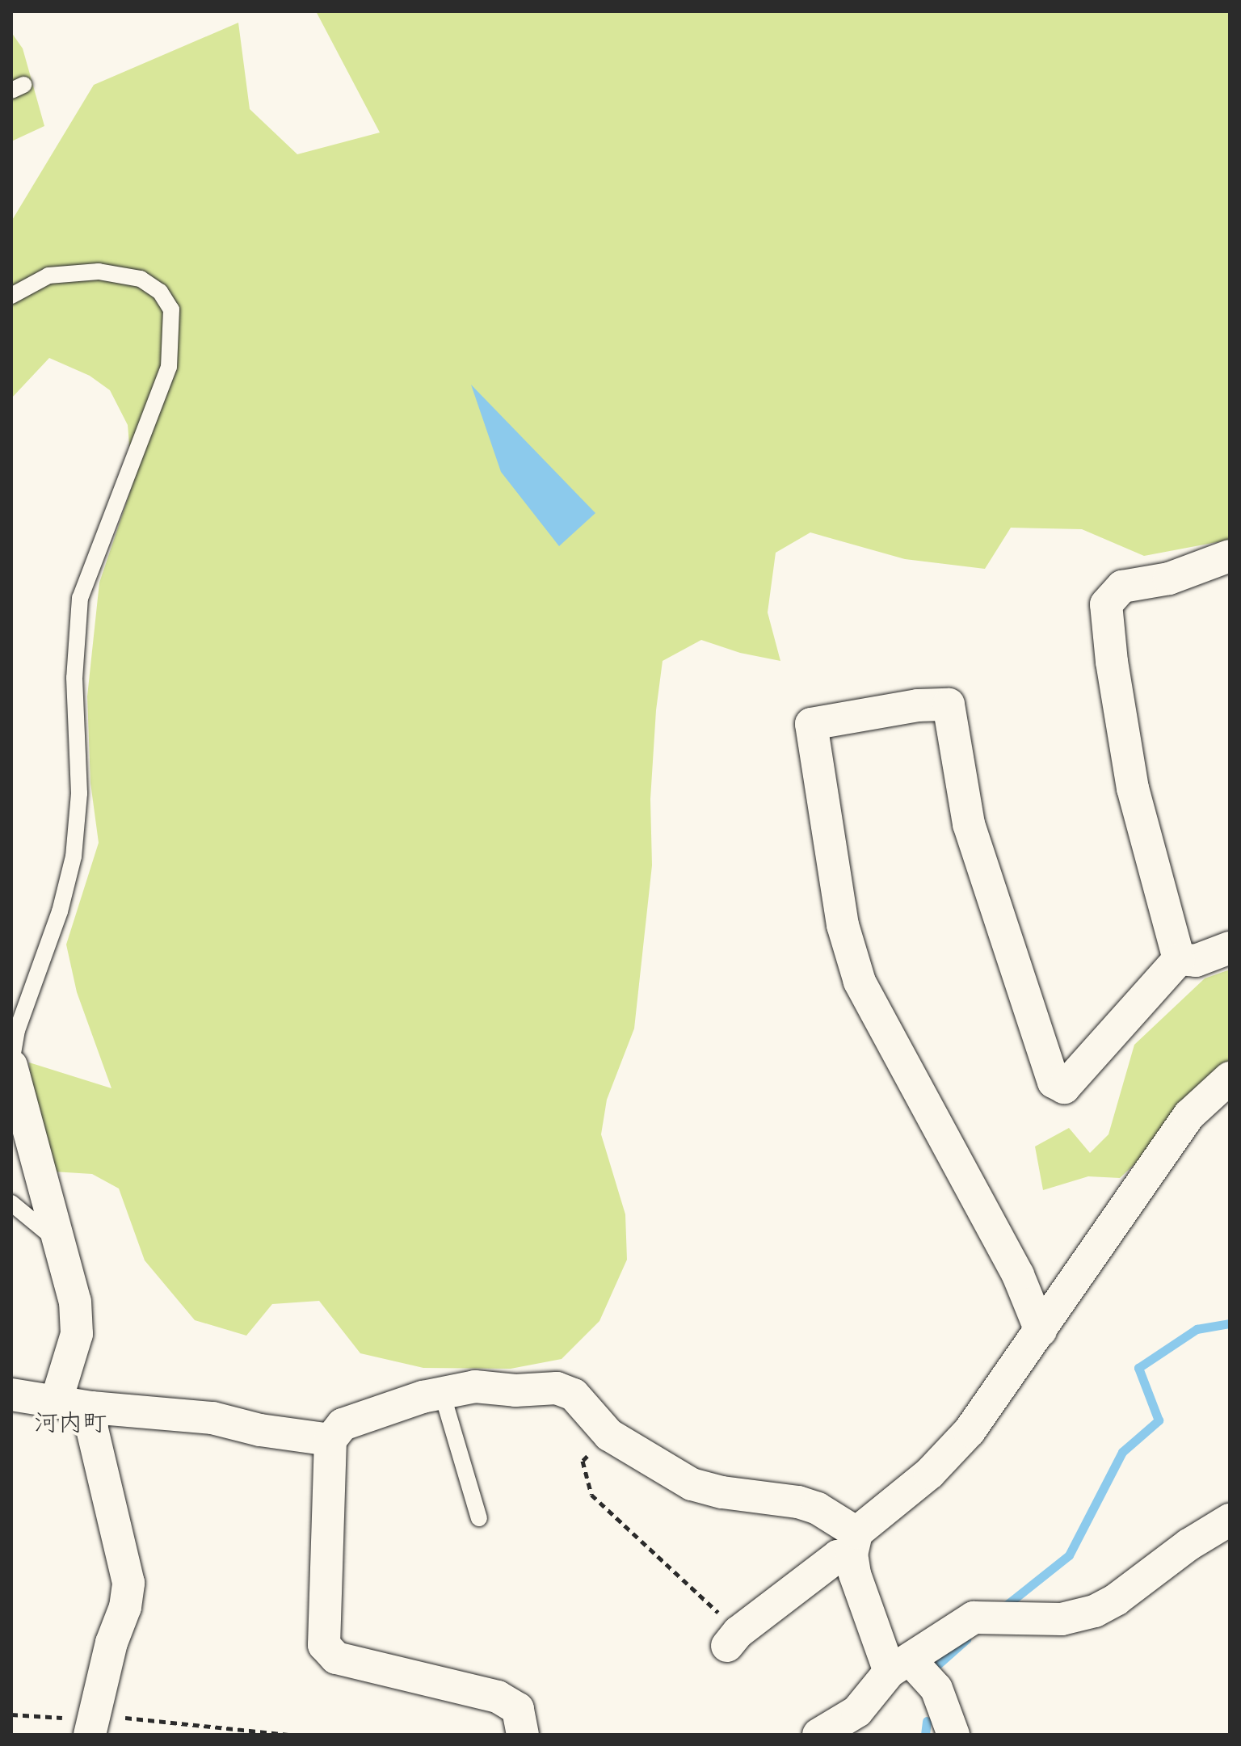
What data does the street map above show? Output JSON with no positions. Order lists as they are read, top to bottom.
{
  "districts": ["河内町"]
}
